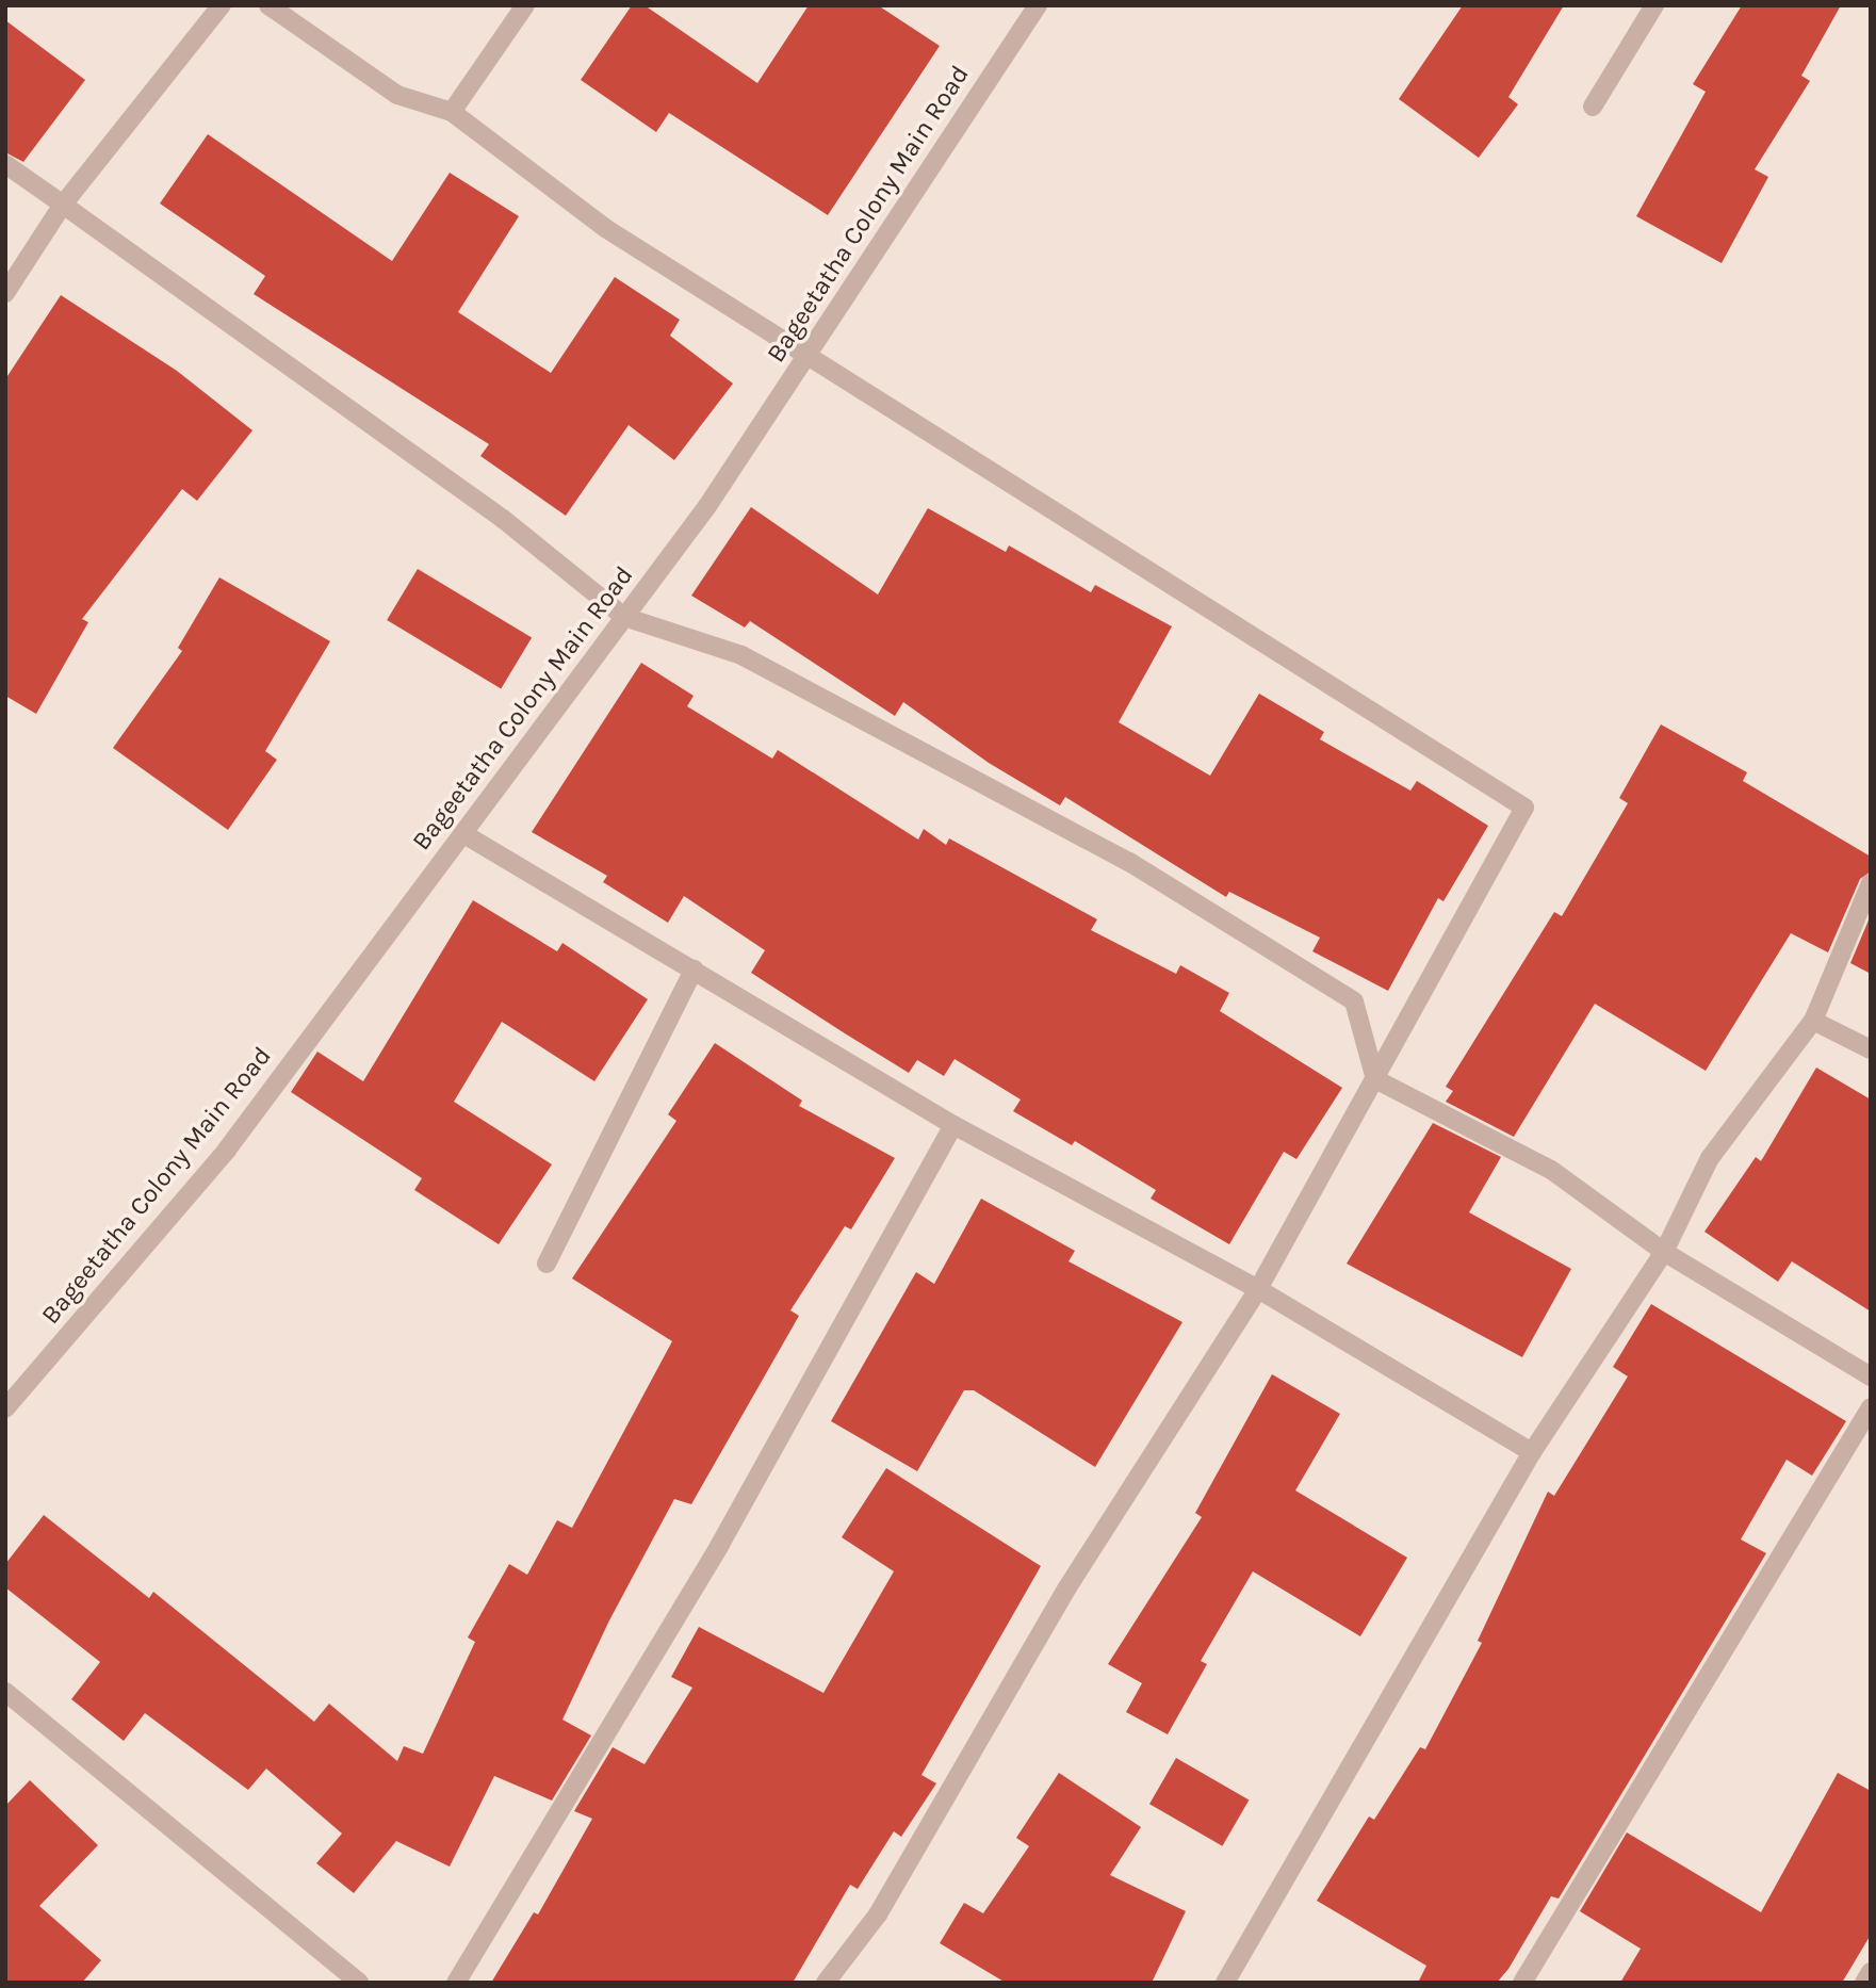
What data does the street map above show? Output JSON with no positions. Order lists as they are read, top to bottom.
{
  "streets": {
    "street": ["Bageetatha Colony Main Road"]
  }
}
